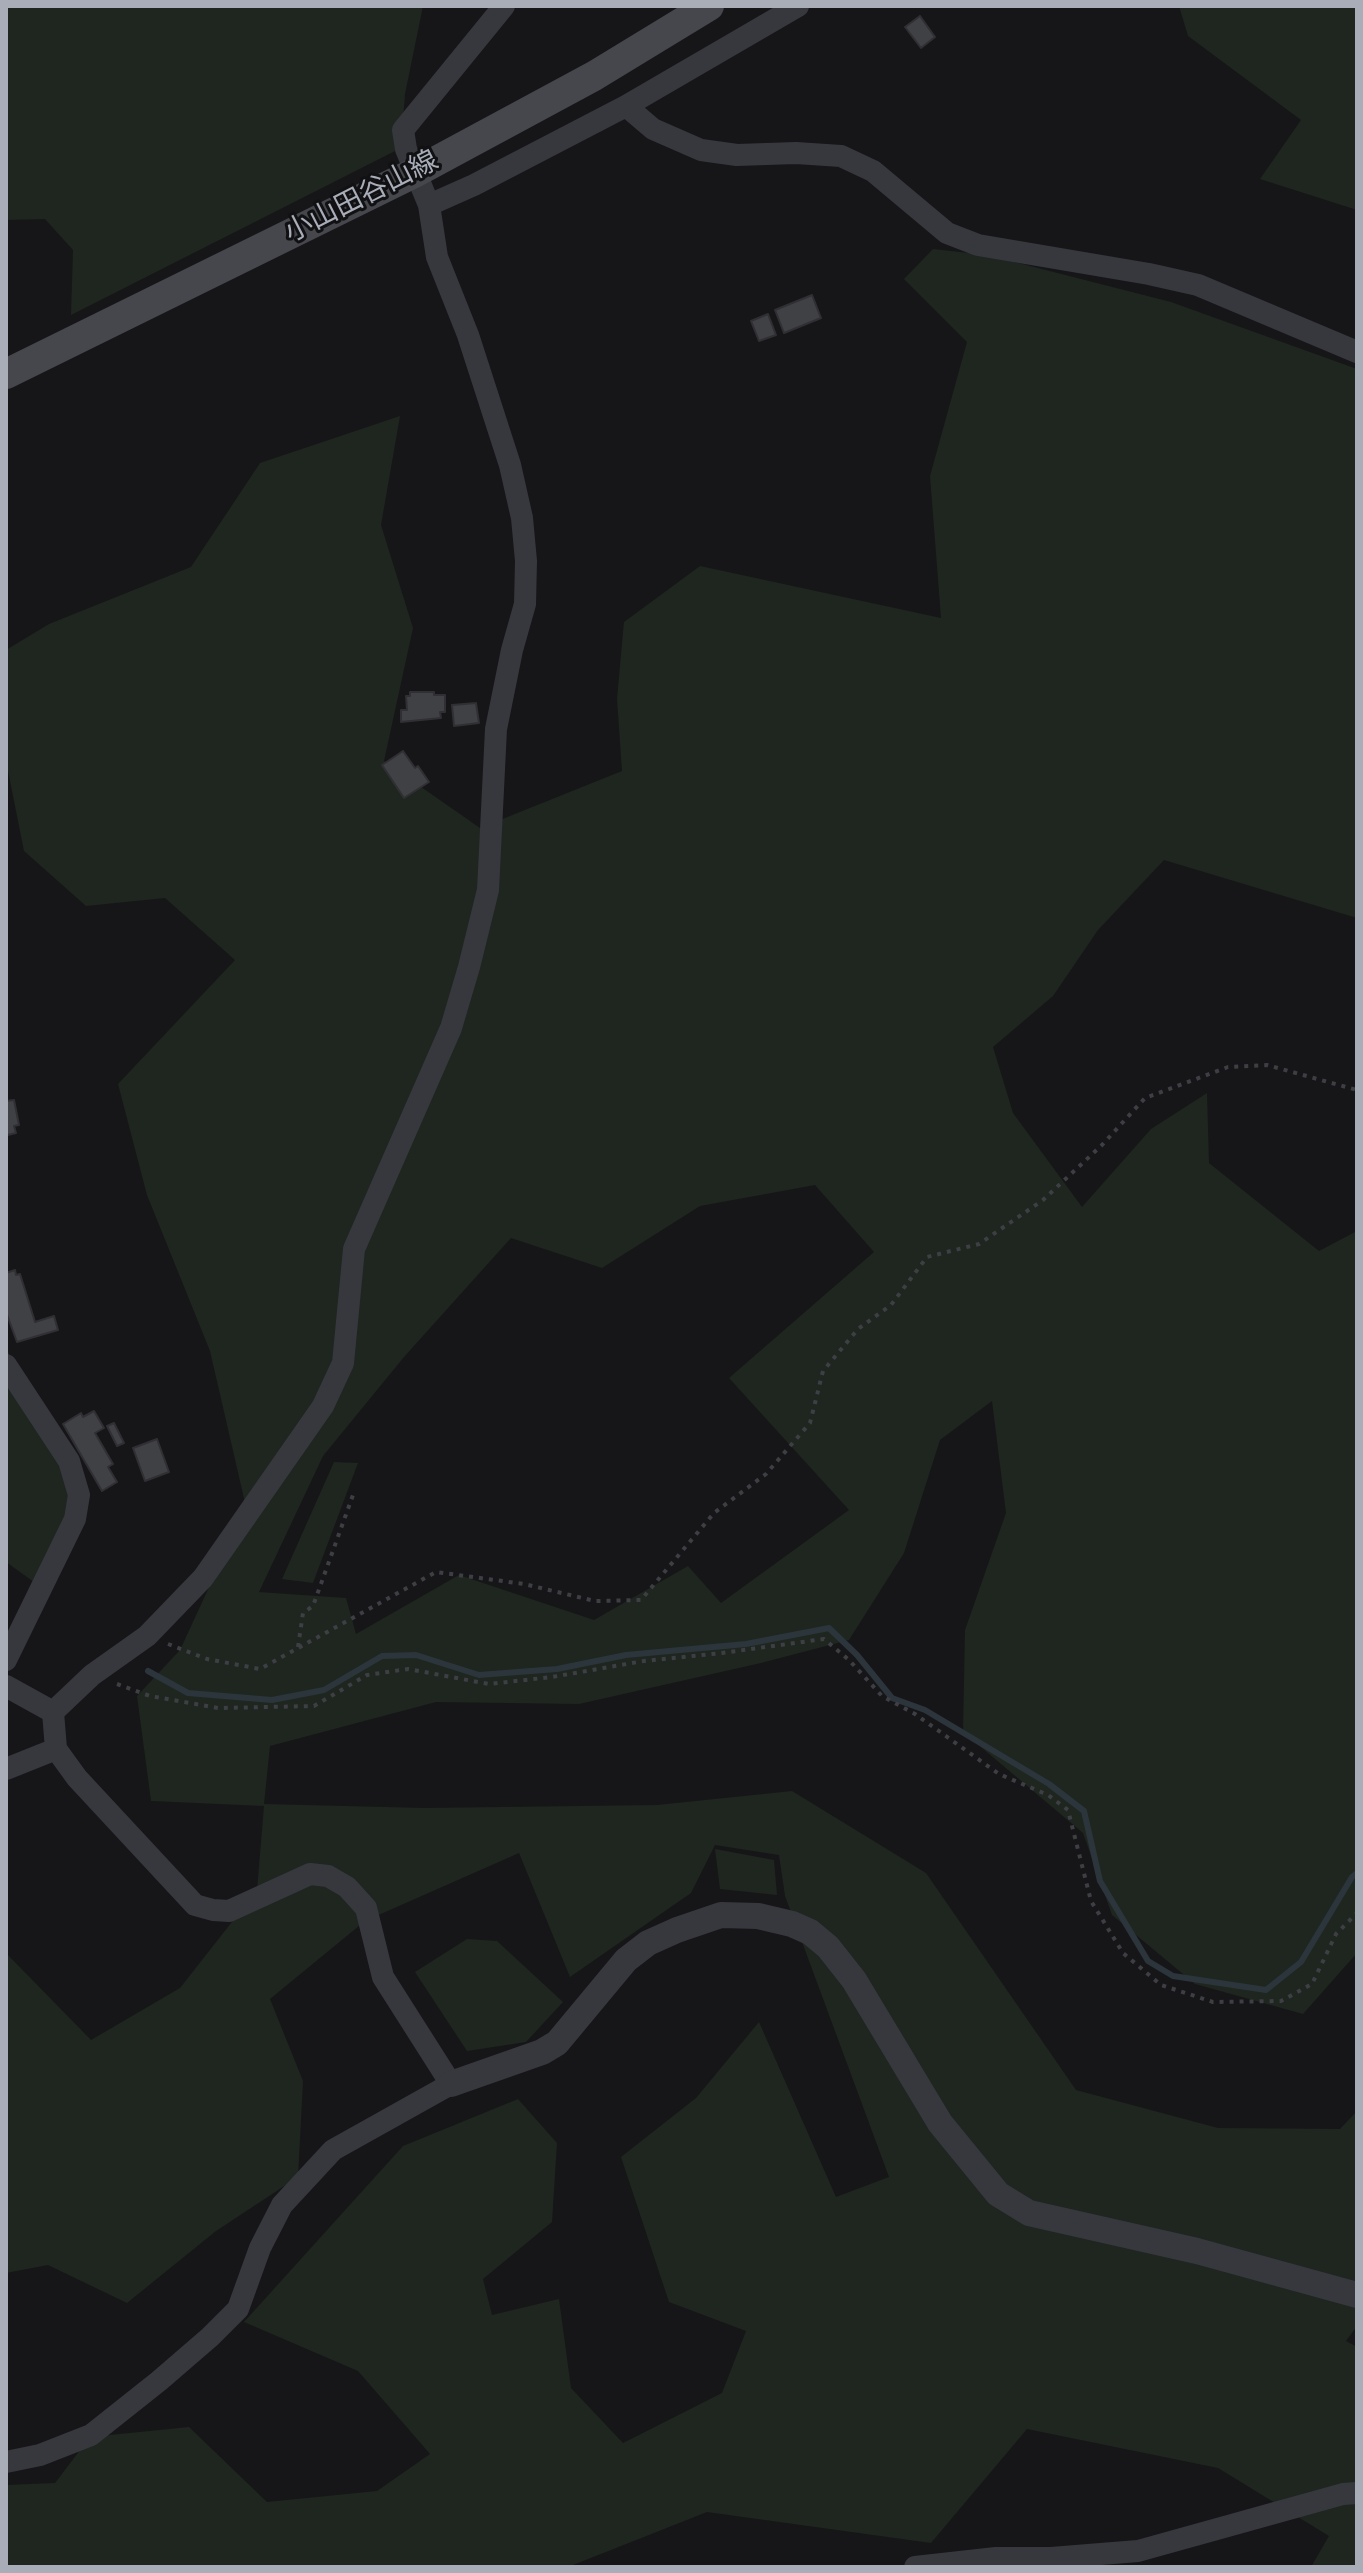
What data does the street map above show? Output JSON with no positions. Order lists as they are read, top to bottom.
{
  "streets": {
    "main road": ["小山田谷山線"]
  }
}
